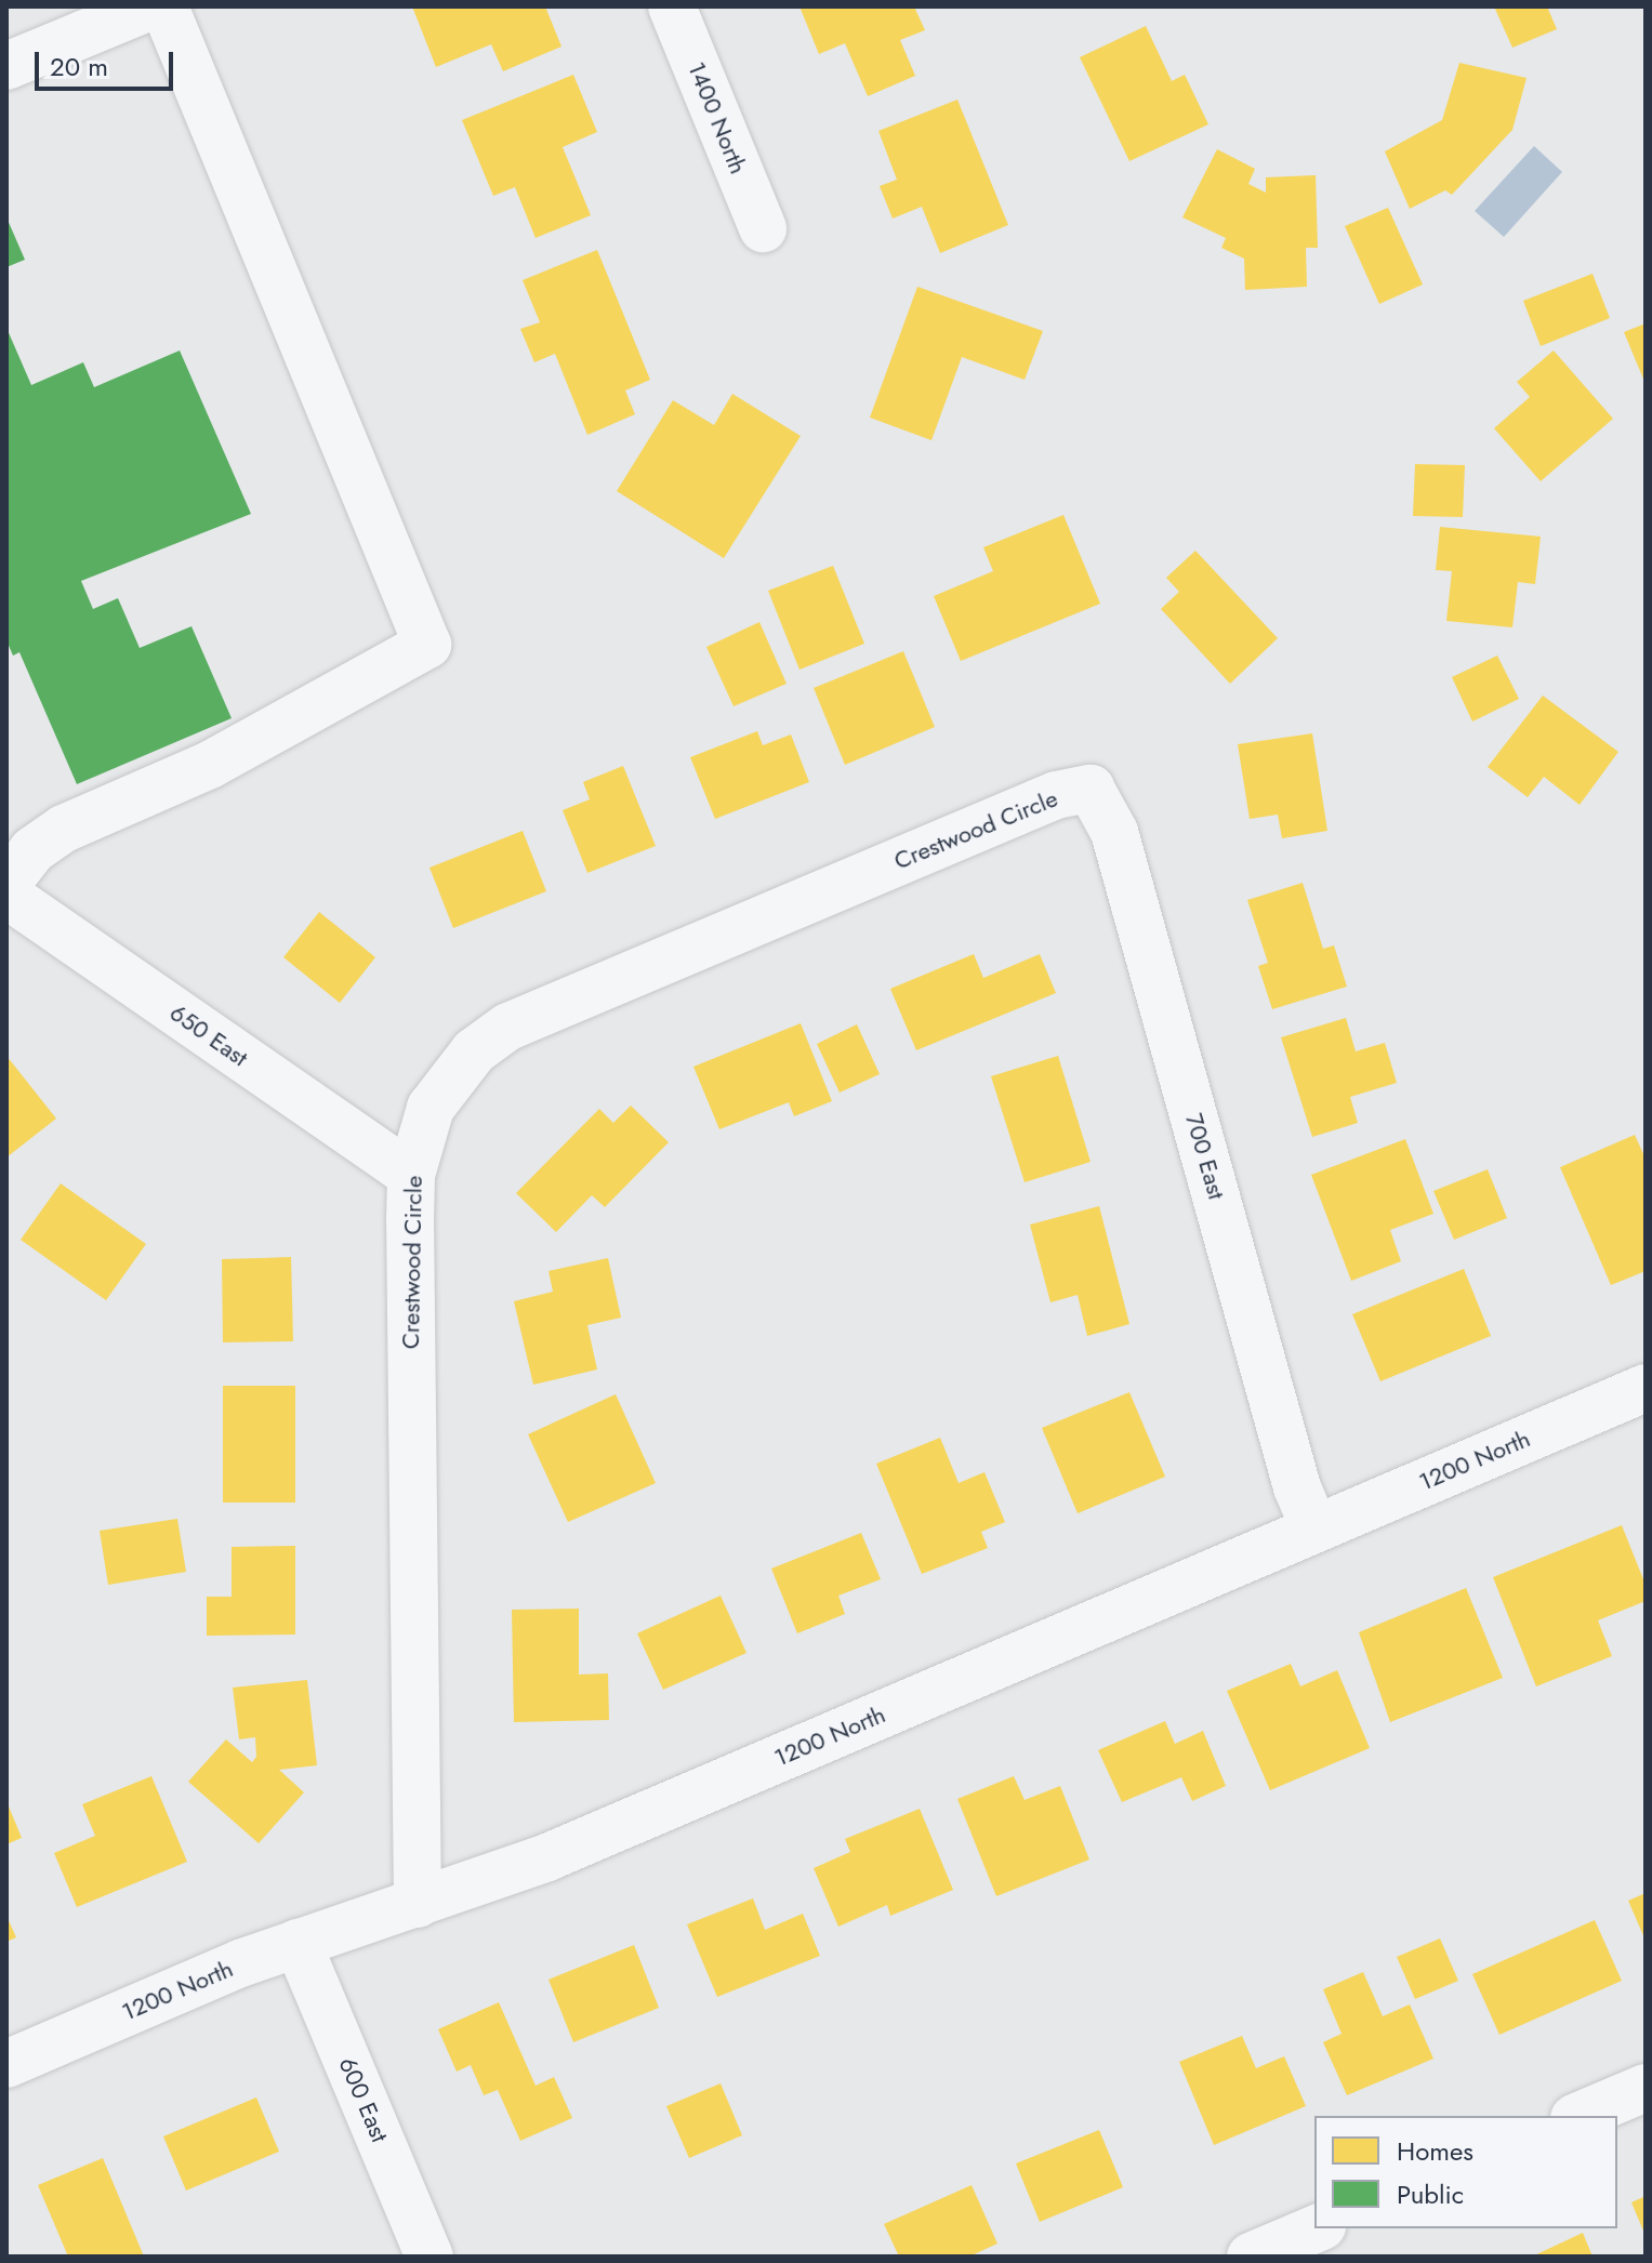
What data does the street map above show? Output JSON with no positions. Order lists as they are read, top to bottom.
{
  "streets": {
    "street": [
      "1400 North",
      "Crestwood Circle",
      "650 East",
      "700 East",
      "1200 North",
      "600 East"
    ]
  },
  "crossings": [
    ["Crestwood Circle", "650 East"],
    ["Crestwood Circle", "700 East"],
    ["Crestwood Circle", "1200 North"],
    ["700 East", "1200 North"],
    ["1200 North", "600 East"]
  ],
  "legend": ["Homes", "Public"],
  "scale_bar": "20 m"
}
